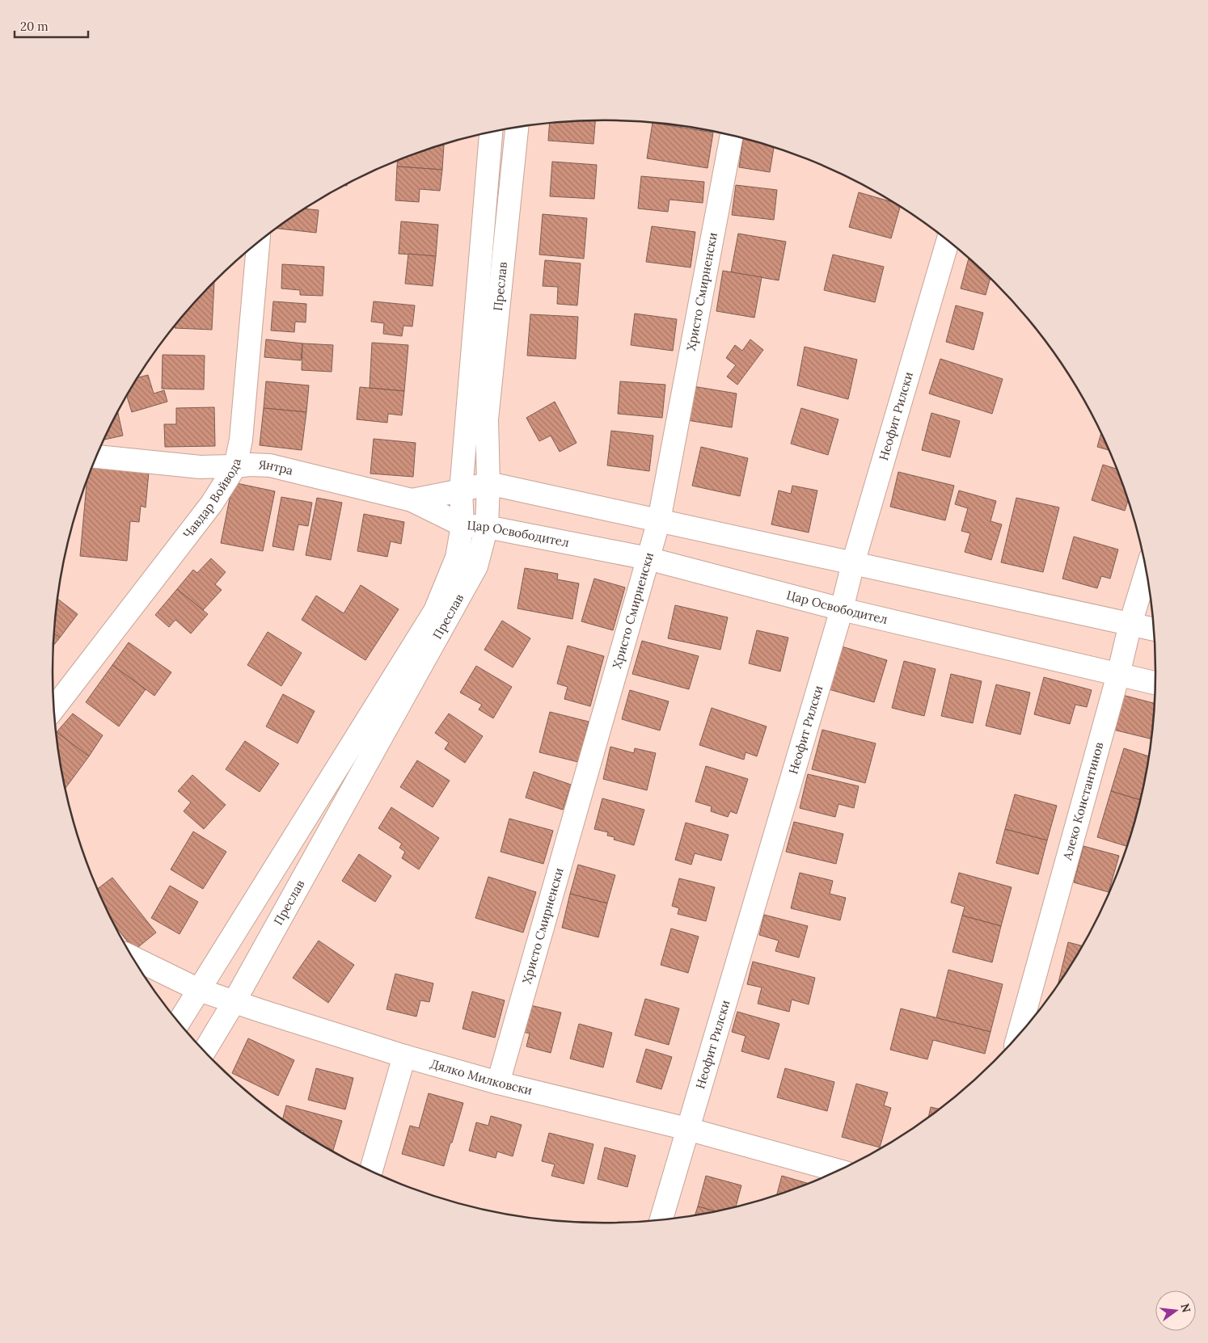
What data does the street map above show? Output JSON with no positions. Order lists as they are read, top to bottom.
{
  "streets": {
    "street": [
      "Преслав",
      "Христо Смирненски",
      "Неофит Рилски",
      "Янтра",
      "Чавдар Войвода",
      "Цар Освободител",
      "Алеко Константинов",
      "Дялко Милковски"
    ]
  },
  "crossings": [
    ["Преслав", "Цар Освободител"],
    ["Преслав", "Дялко Милковски"],
    ["Христо Смирненски", "Цар Освободител"],
    ["Христо Смирненски", "Дялко Милковски"],
    ["Неофит Рилски", "Цар Освободител"],
    ["Неофит Рилски", "Дялко Милковски"],
    ["Янтра", "Чавдар Войвода"],
    ["Янтра", "Цар Освободител"],
    ["Цар Освободител", "Алеко Константинов"]
  ],
  "scale_bar": "20 m",
  "north": "right"
}
